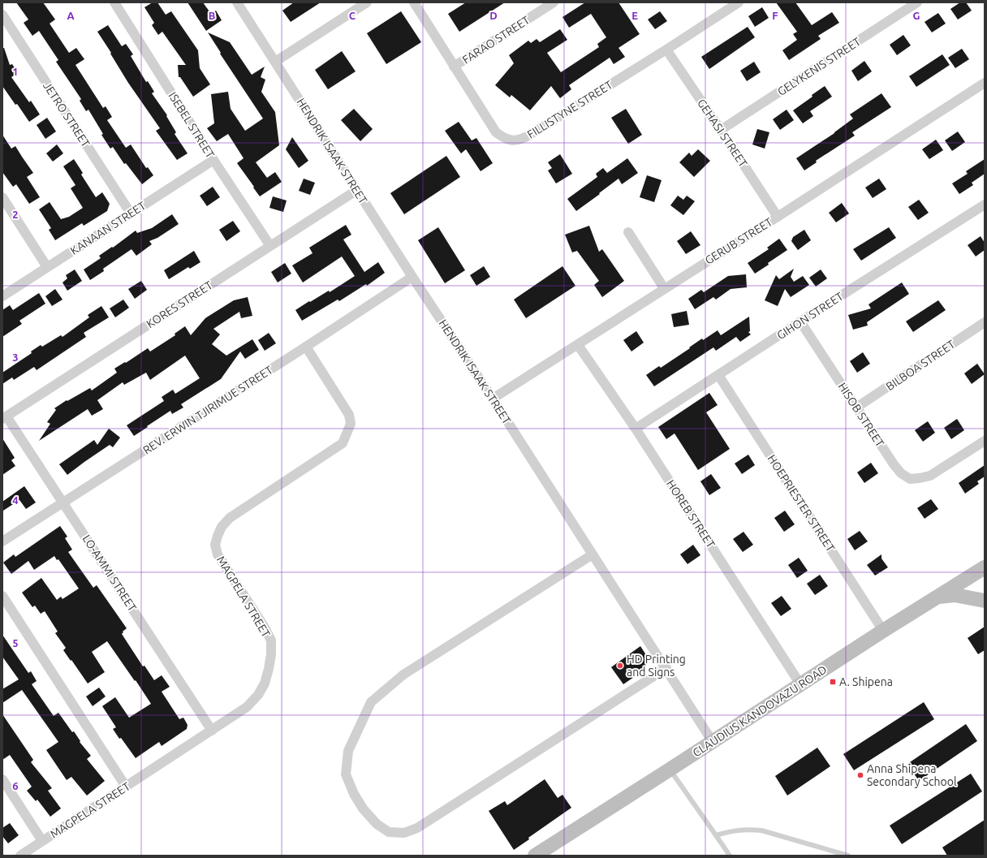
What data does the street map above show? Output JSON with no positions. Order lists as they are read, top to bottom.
{
  "streets": {
    "street": [
      "FARAO STREET",
      "GELYKENIS STREET",
      "FILLISTYNE STREET",
      "JETRO STREET",
      "ISEBEL STREET",
      "GEHASI STREET",
      "HENDRIK ISAAK STREET",
      "KANAAN STREET",
      "GERUB STREET",
      "KORES STREET",
      "GIHON STREET",
      "BILBOA STREET",
      "REV. ERWIN TJIRIMUE STREET",
      "HISOB STREET",
      "HOEPRIESTER STREET",
      "HOREB STREET",
      "LO-AMMI STREET",
      "MAGPELA STREET",
      "CLAUDIUS KANDOVAZU ROAD"
    ]
  },
  "crossings": [
    ["FARAO STREET", "FILLISTYNE STREET"],
    ["GELYKENIS STREET", "GEHASI STREET"],
    ["FILLISTYNE STREET", "GEHASI STREET"],
    ["JETRO STREET", "KANAAN STREET"],
    ["ISEBEL STREET", "KANAAN STREET"],
    ["ISEBEL STREET", "KORES STREET"],
    ["GEHASI STREET", "GERUB STREET"],
    ["HENDRIK ISAAK STREET", "GERUB STREET"],
    ["HENDRIK ISAAK STREET", "KORES STREET"],
    ["HENDRIK ISAAK STREET", "REV. ERWIN TJIRIMUE STREET"],
    ["HENDRIK ISAAK STREET", "CLAUDIUS KANDOVAZU ROAD"],
    ["GERUB STREET", "HOREB STREET"],
    ["KORES STREET", "LO-AMMI STREET"],
    ["GIHON STREET", "HISOB STREET"],
    ["GIHON STREET", "HOEPRIESTER STREET"],
    ["GIHON STREET", "HOREB STREET"],
    ["BILBOA STREET", "HISOB STREET"],
    ["REV. ERWIN TJIRIMUE STREET", "LO-AMMI STREET"],
    ["REV. ERWIN TJIRIMUE STREET", "MAGPELA STREET"],
    ["HOEPRIESTER STREET", "CLAUDIUS KANDOVAZU ROAD"],
    ["HOREB STREET", "CLAUDIUS KANDOVAZU ROAD"],
    ["LO-AMMI STREET", "MAGPELA STREET"]
  ],
  "places": {
    "other": ["HD Printing and Signs", "Anna Shipena Secondary School"],
    "transit": ["A. Shipena"]
  },
  "grid": {
    "columns": [
      "A",
      "B",
      "C",
      "D",
      "E",
      "F",
      "G"
    ],
    "rows": [
      "1",
      "2",
      "3",
      "4",
      "5",
      "6"
    ]
  }
}
